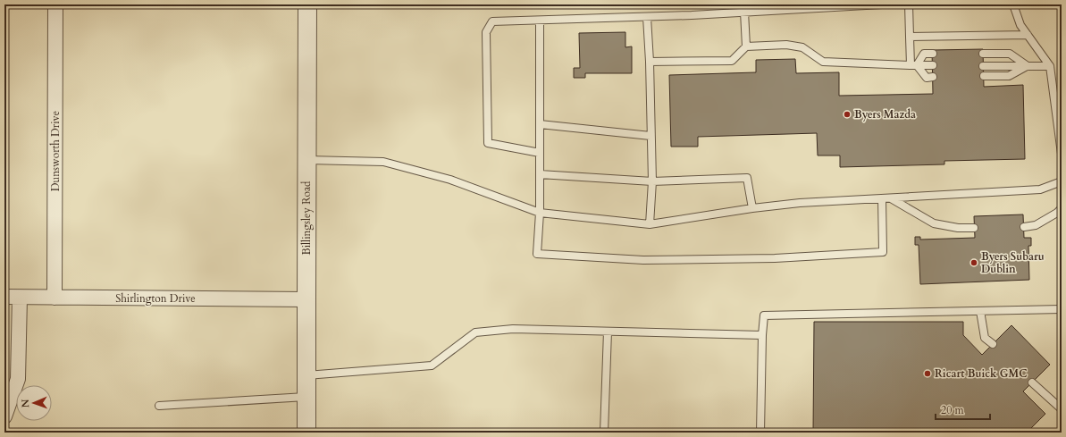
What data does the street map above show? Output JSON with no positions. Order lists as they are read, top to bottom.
{
  "streets": {
    "street": ["Dunsworth Drive", "Billingsley Road", "Shirlington Drive"]
  },
  "crossings": [
    ["Dunsworth Drive", "Shirlington Drive"],
    ["Billingsley Road", "Shirlington Drive"]
  ],
  "places": ["Byers Mazda", "Byers Subaru Dublin", "Ricart Buick GMC"],
  "scale_bar": "20 m",
  "north": "left"
}
